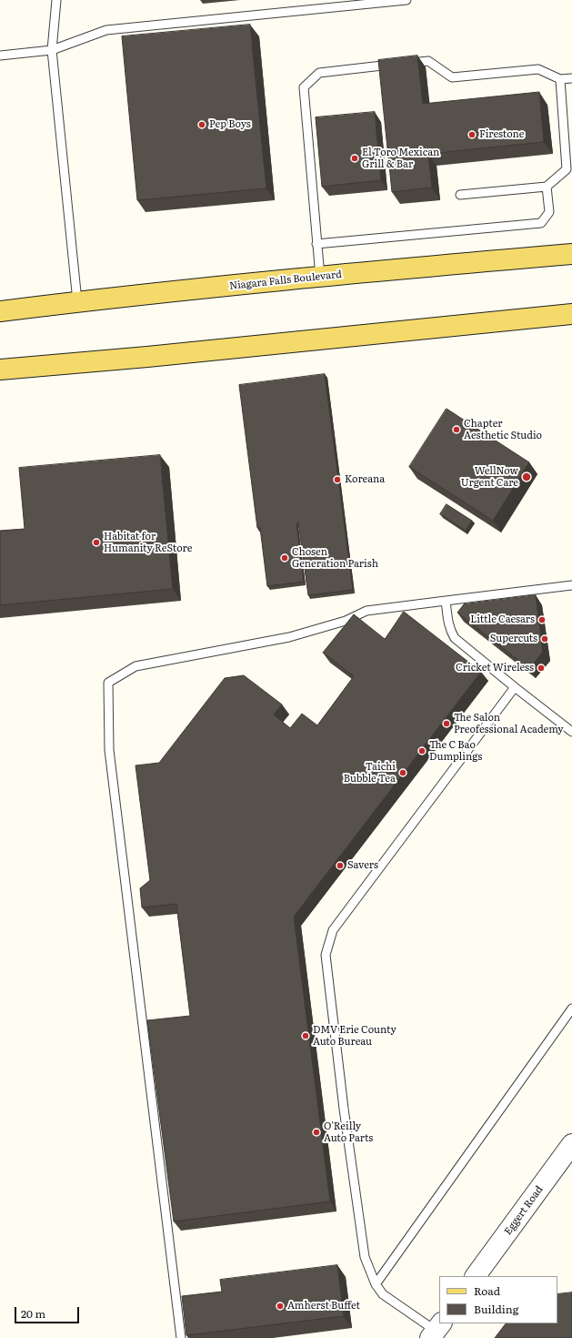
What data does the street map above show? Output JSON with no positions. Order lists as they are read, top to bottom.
{
  "streets": {
    "main road": ["Niagara Falls Boulevard"],
    "street": ["Eggert Road"]
  },
  "places": [
    "Pep Boys",
    "Firestone",
    "El Toro Mexican Grill & Bar",
    "Chapter Aesthetic Studio",
    "WellNow Urgent Care",
    "Koreana",
    "Habitat for Humanity ReStore",
    "Chosen Generation Parish",
    "Little Caesars",
    "Supercuts",
    "Cricket Wireless",
    "The Salon Preofessional Academy",
    "The C Bao Dumplings",
    "Taichi Bubble Tea",
    "Savers",
    "DMV Erie County Auto Bureau",
    "O'Reilly Auto Parts",
    "Amherst Buffet"
  ],
  "legend": ["Road", "Building"],
  "scale_bar": "20 m"
}
